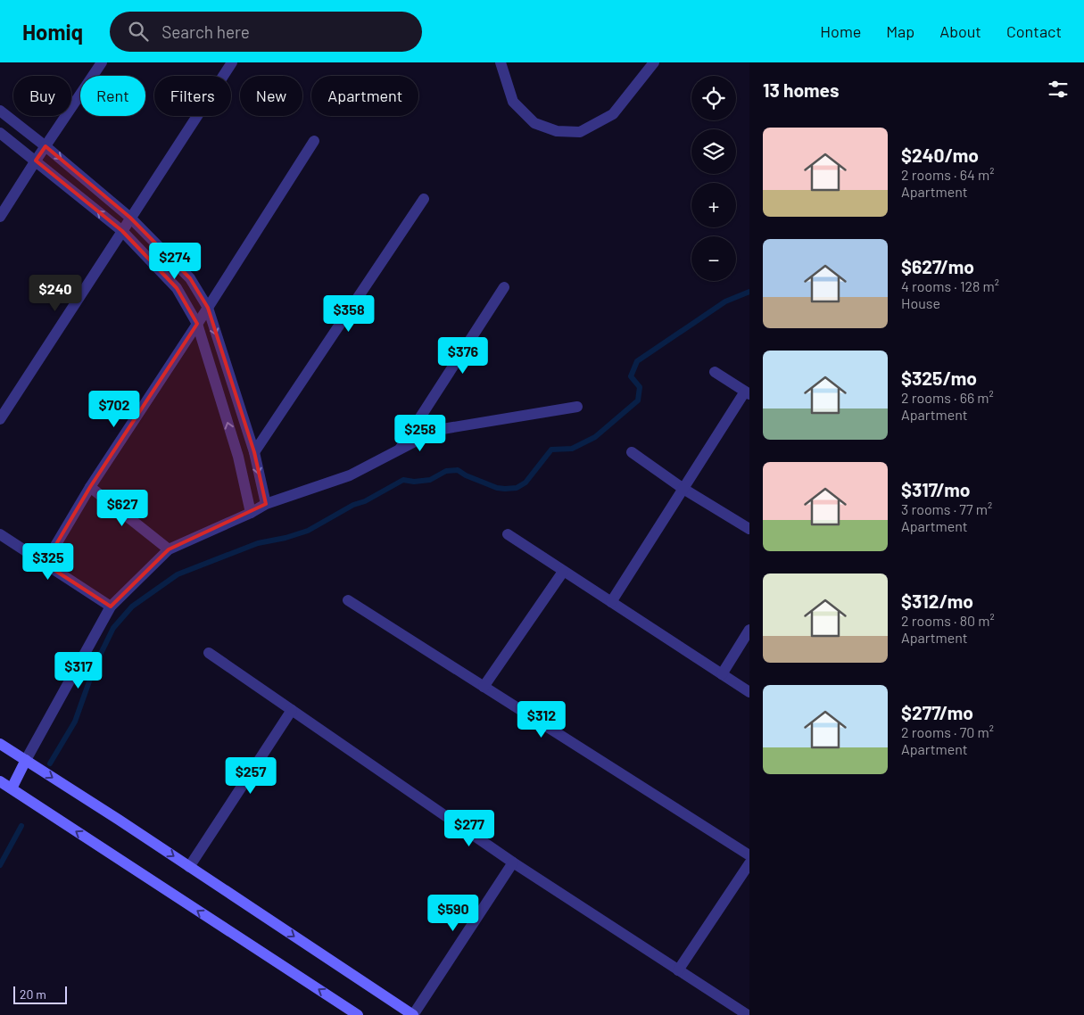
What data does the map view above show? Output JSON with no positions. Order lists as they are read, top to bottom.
{
  "scale_bar": "20 m",
  "page": {
    "header": "Homiq",
    "search": "Search here",
    "nav": [
      "Home",
      "Map",
      "About",
      "Contact"
    ],
    "heading": "13 homes",
    "map_buttons": ["+", "−"],
    "chip": [
      "Buy",
      "Rent",
      "Filters",
      "New",
      "Apartment"
    ],
    "list": [
      {
        "name": "$240/mo",
        "note": "2 rooms · 64 m² · Apartment"
      },
      {
        "name": "$627/mo",
        "note": "4 rooms · 128 m² · House"
      },
      {
        "name": "$325/mo",
        "note": "2 rooms · 66 m² · Apartment"
      },
      {
        "name": "$317/mo",
        "note": "3 rooms · 77 m² · Apartment"
      },
      {
        "name": "$312/mo",
        "note": "2 rooms · 80 m² · Apartment"
      },
      {
        "name": "$277/mo",
        "note": "2 rooms · 70 m² · Apartment"
      }
    ],
    "price": [
      "$274",
      "$240",
      "$358",
      "$376",
      "$702",
      "$258",
      "$627",
      "$325",
      "$317",
      "$312",
      "$257",
      "$277",
      "$590"
    ],
    "scale": "20 m"
  }
}
